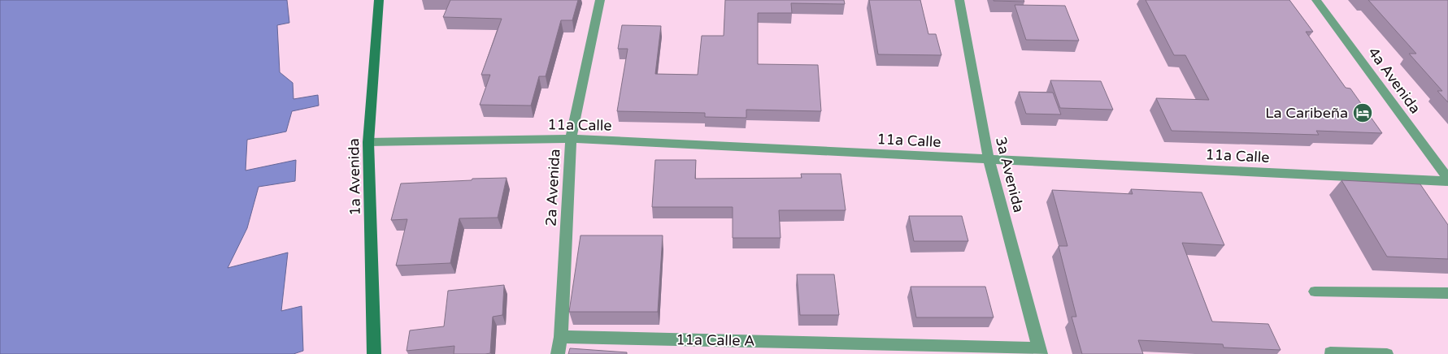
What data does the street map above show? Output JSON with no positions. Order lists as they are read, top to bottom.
{
  "streets": {
    "street": [
      "4a Avenida",
      "11a Calle",
      "3a Avenida",
      "1a Avenida",
      "2a Avenida",
      "11a Calle A"
    ]
  },
  "crossings": [
    ["4a Avenida", "11a Calle"],
    ["11a Calle", "3a Avenida"],
    ["11a Calle", "1a Avenida"],
    ["11a Calle", "2a Avenida"],
    ["3a Avenida", "11a Calle A"],
    ["2a Avenida", "11a Calle A"]
  ],
  "places": {
    "hotel": ["La Caribeña"]
  }
}
